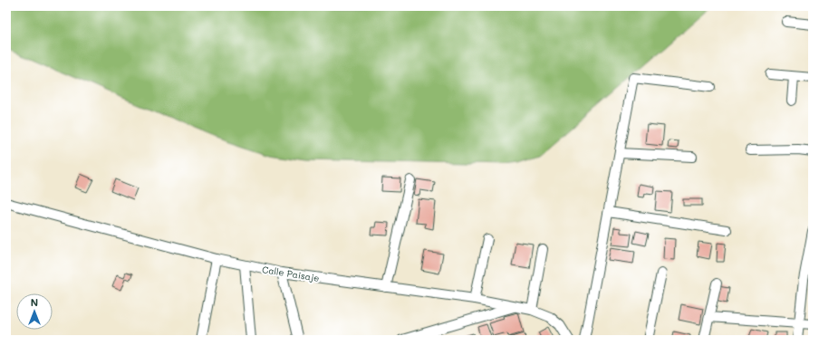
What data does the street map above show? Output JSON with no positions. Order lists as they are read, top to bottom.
{
  "streets": {
    "street": ["Calle Paisaje"]
  },
  "north": "top"
}
